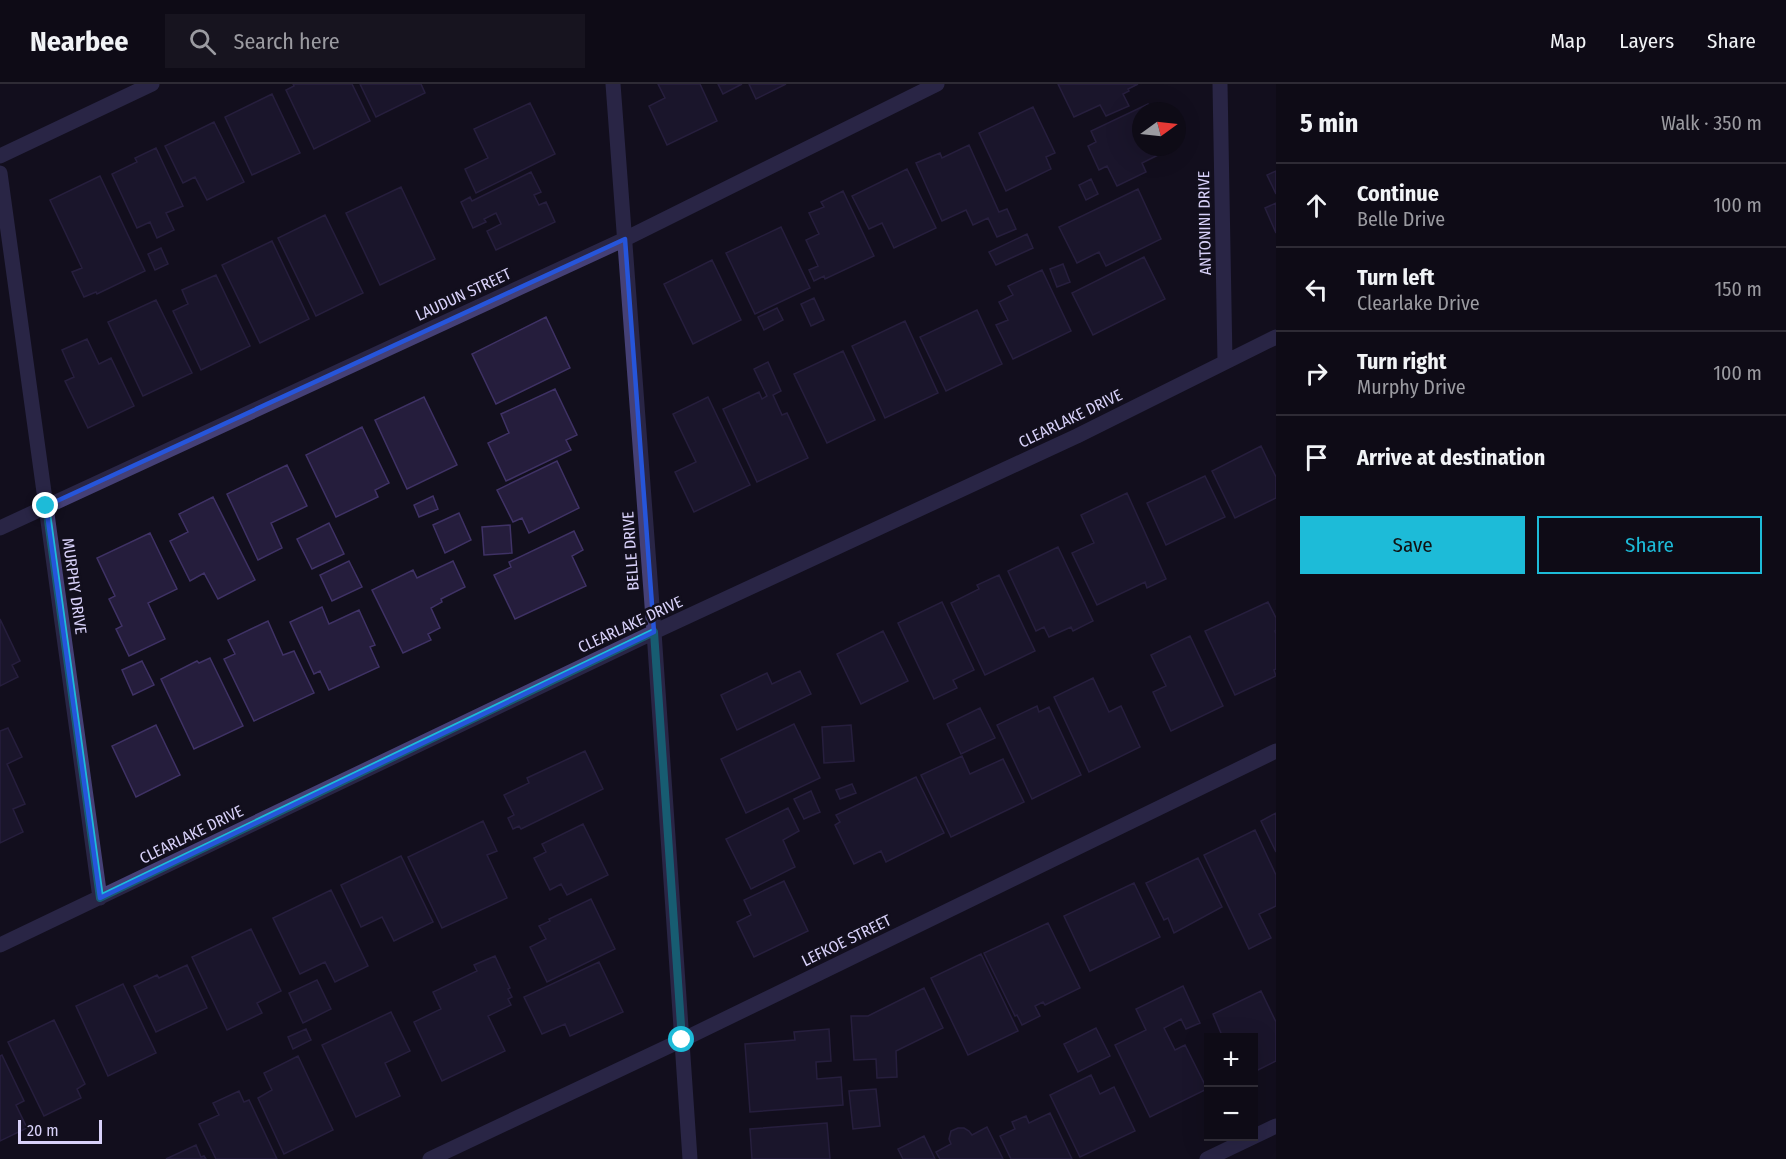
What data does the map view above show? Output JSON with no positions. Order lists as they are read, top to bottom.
{
  "streets": {
    "street": [
      "ANTONINI DRIVE",
      "LAUDUN STREET",
      "CLEARLAKE DRIVE",
      "BELLE DRIVE",
      "MURPHY DRIVE",
      "LEFKOE STREET"
    ]
  },
  "crossings": [
    ["ANTONINI DRIVE", "CLEARLAKE DRIVE"],
    ["LAUDUN STREET", "BELLE DRIVE"],
    ["LAUDUN STREET", "MURPHY DRIVE"],
    ["CLEARLAKE DRIVE", "BELLE DRIVE"],
    ["CLEARLAKE DRIVE", "MURPHY DRIVE"],
    ["BELLE DRIVE", "LEFKOE STREET"]
  ],
  "scale_bar": "20 m",
  "north": "right",
  "page": {
    "header": "Nearbee",
    "search": "Search here",
    "nav": ["Map", "Layers", "Share"],
    "heading": ["5 min", "Walk · 350 m"],
    "list": [
      ["Continue", "Belle Drive", "100 m"],
      ["Turn left", "Clearlake Drive", "150 m"],
      ["Turn right", "Murphy Drive", "100 m"],
      "Arrive at destination"
    ],
    "buttons": ["Save", "Share"],
    "map_buttons": ["+", "−"],
    "scale": "20 m"
  }
}
